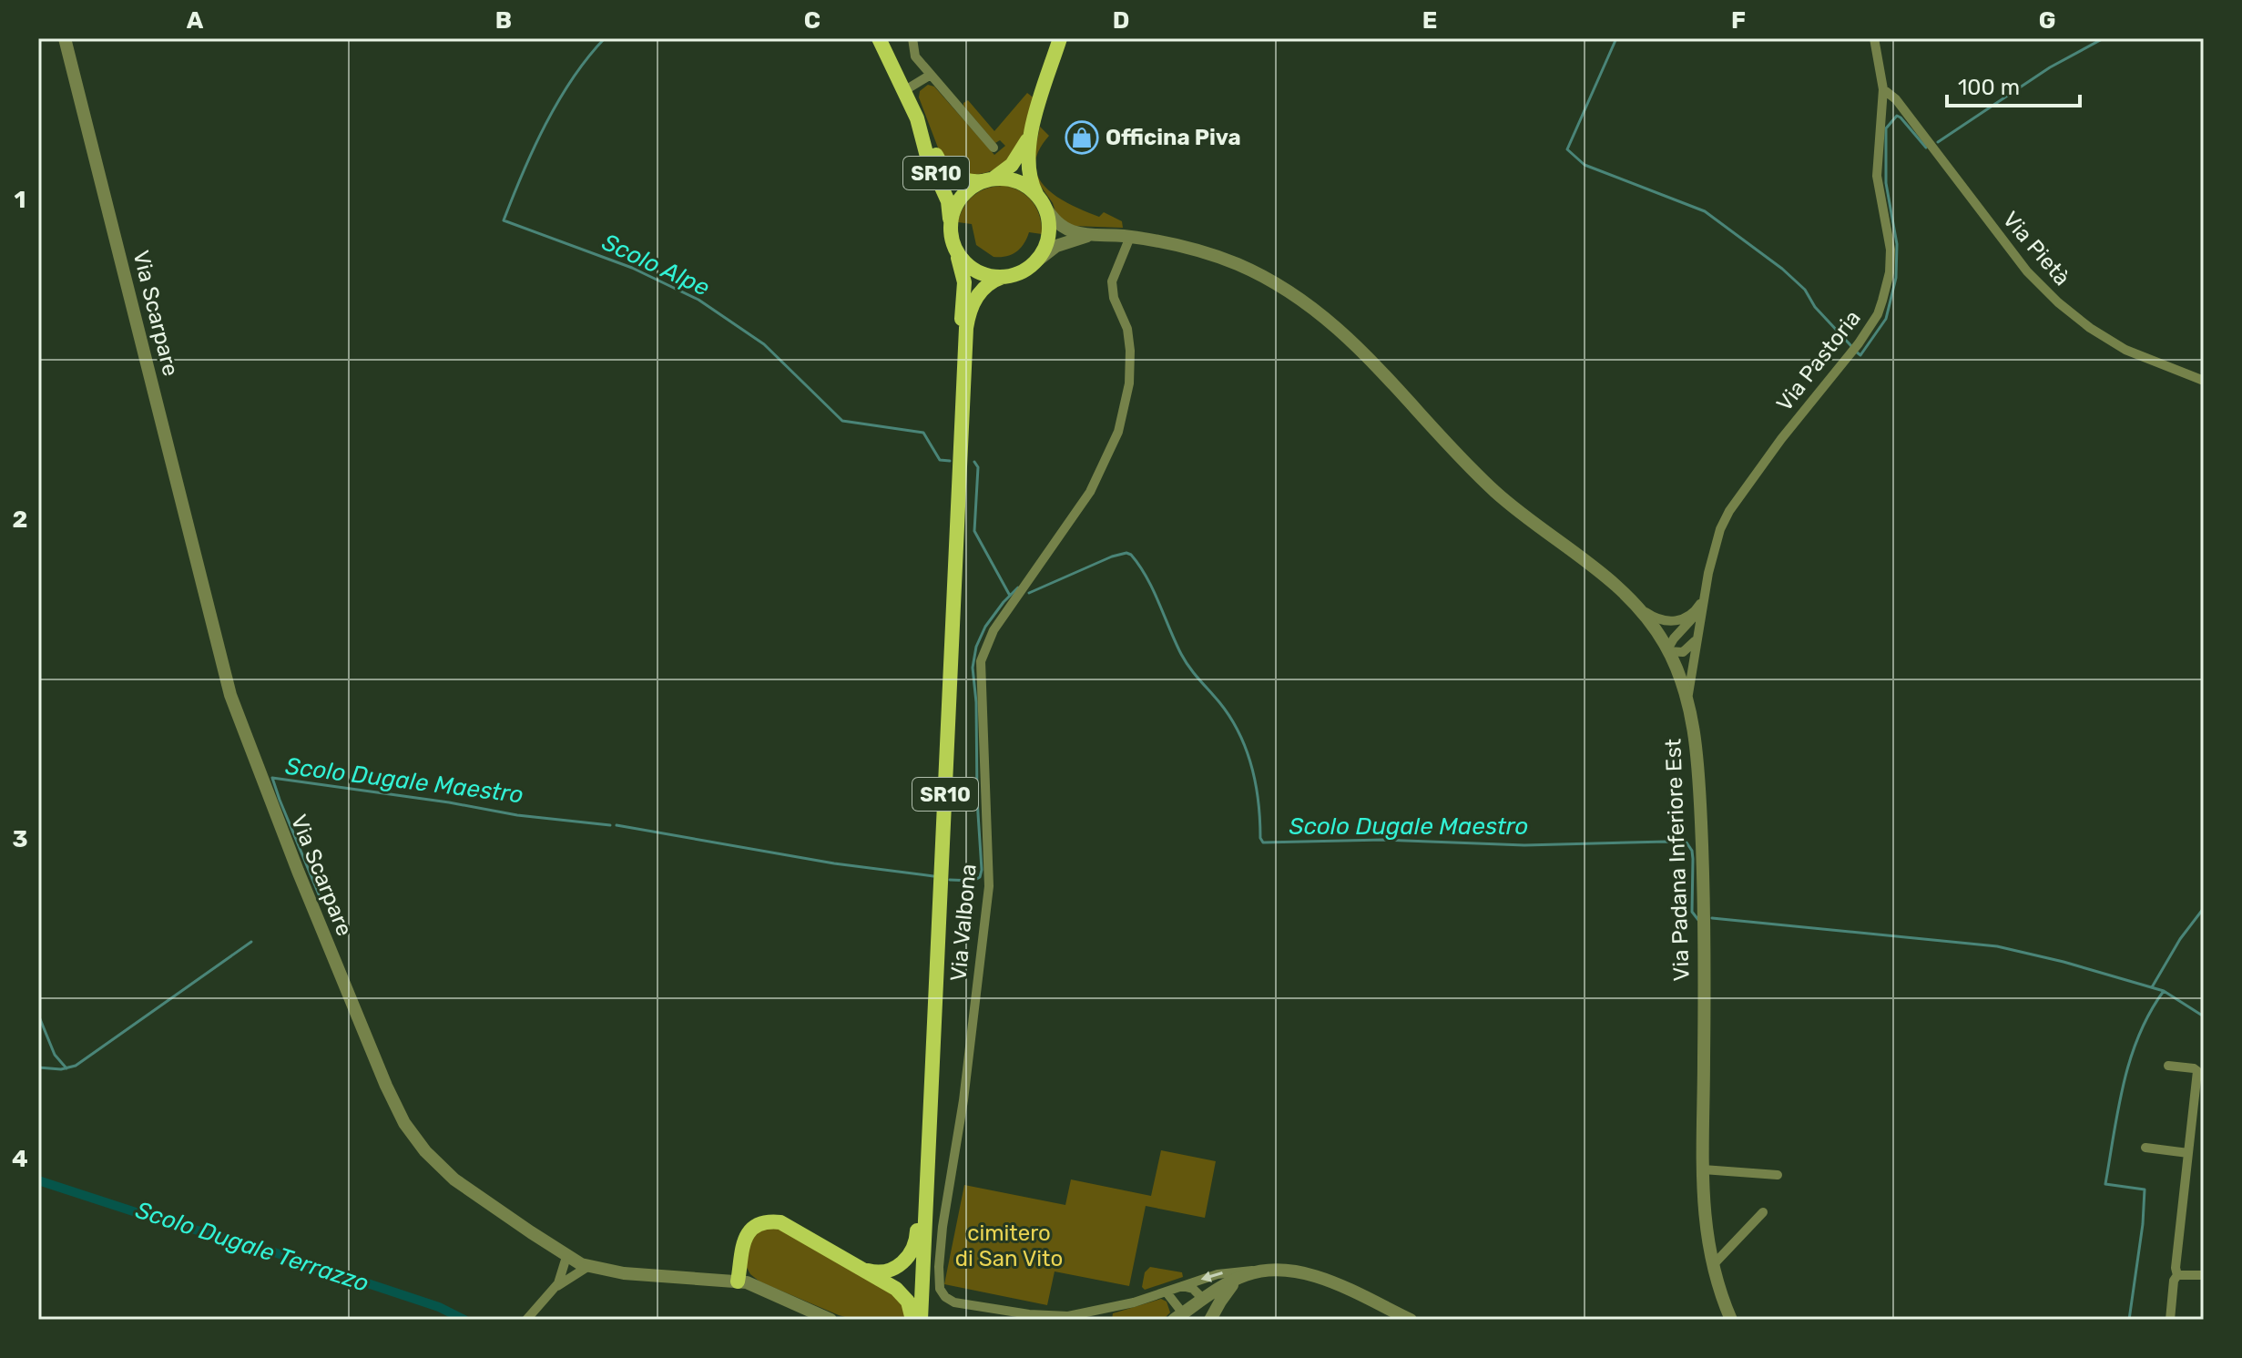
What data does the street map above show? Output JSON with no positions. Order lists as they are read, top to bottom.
{
  "streets": {
    "main road": ["SR10"],
    "street": [
      "Via Pietà",
      "Via Scarpare",
      "Via Pastoria",
      "Via Padana Inferiore Est",
      "Via Valbona"
    ]
  },
  "crossings": [
    ["SR10", "Via Padana Inferiore Est"],
    ["Via Pietà", "Via Pastoria"],
    ["Via Pastoria", "Via Padana Inferiore Est"],
    ["Via Padana Inferiore Est", "Via Valbona"]
  ],
  "water": ["Scolo Alpe", "Scolo Dugale Maestro", "Scolo Dugale Terrazzo"],
  "parks": ["cimitero di San Vito"],
  "places": {
    "shop": ["Officina Piva"]
  },
  "scale_bar": "100 m",
  "grid": {
    "columns": [
      "A",
      "B",
      "C",
      "D",
      "E",
      "F",
      "G"
    ],
    "rows": [
      "1",
      "2",
      "3",
      "4"
    ]
  }
}
